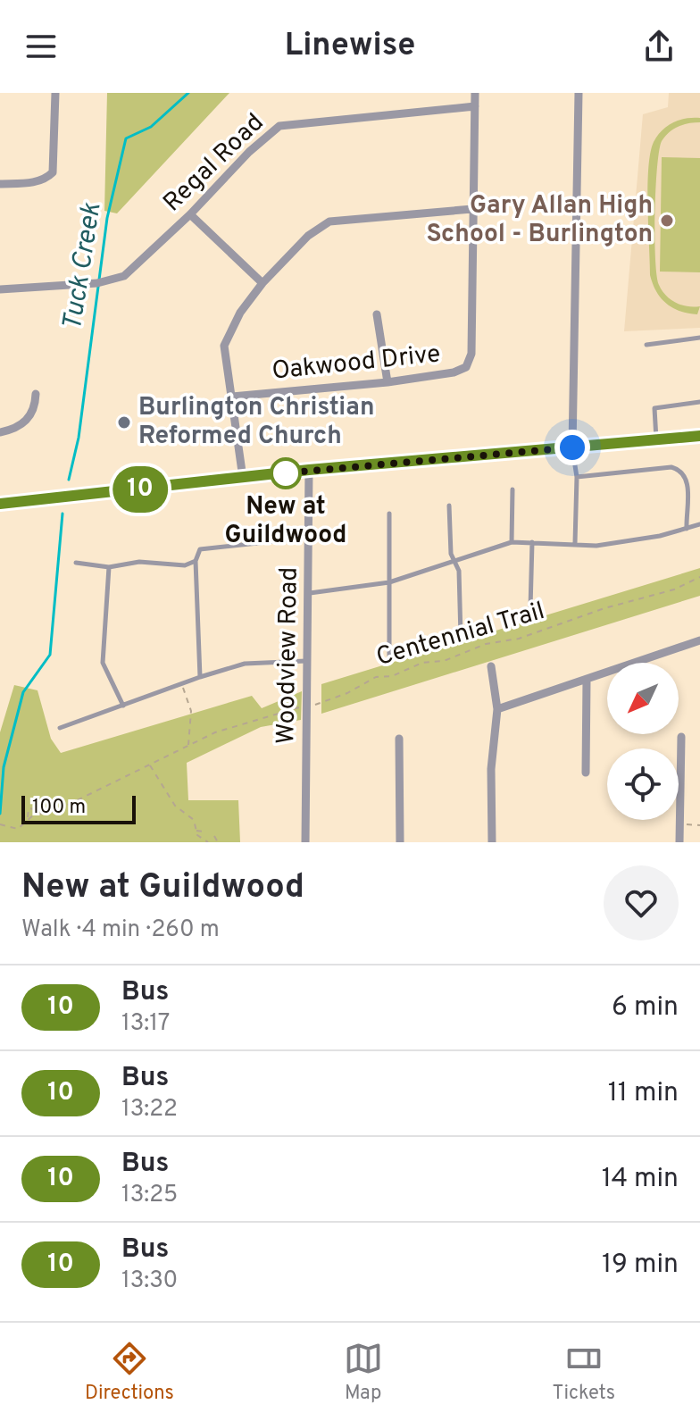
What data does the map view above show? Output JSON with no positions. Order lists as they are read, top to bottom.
{
  "streets": {
    "street": ["Regal Road", "Oakwood Drive", "Woodview Road"],
    "path": ["Centennial Trail"]
  },
  "crossings": [
    ["Regal Road", "Oakwood Drive"],
    ["Centennial Trail", "Woodview Road"]
  ],
  "water": ["Tuck Creek"],
  "places": ["Gary Allan High School - Burlington", "Burlington Christian Reformed Church", "New at Guildwood"],
  "lines": ["bus line 10"],
  "scale_bar": "100 m",
  "north": "bottom left",
  "page": {
    "header": "Linewise",
    "on_map": "10",
    "scale": "100 m",
    "heading": ["New at Guildwood", "Walk · 4 min · 260 m"],
    "list": [
      {
        "mark": "10",
        "name": "Bus",
        "note": "13:17",
        "value": "6 min"
      },
      {
        "mark": "10",
        "name": "Bus",
        "note": "13:22",
        "value": "11 min"
      },
      {
        "mark": "10",
        "name": "Bus",
        "note": "13:25",
        "value": "14 min"
      },
      {
        "mark": "10",
        "name": "Bus",
        "note": "13:30",
        "value": "19 min"
      }
    ],
    "tabs": ["Directions", "Map", "Tickets"]
  }
}
